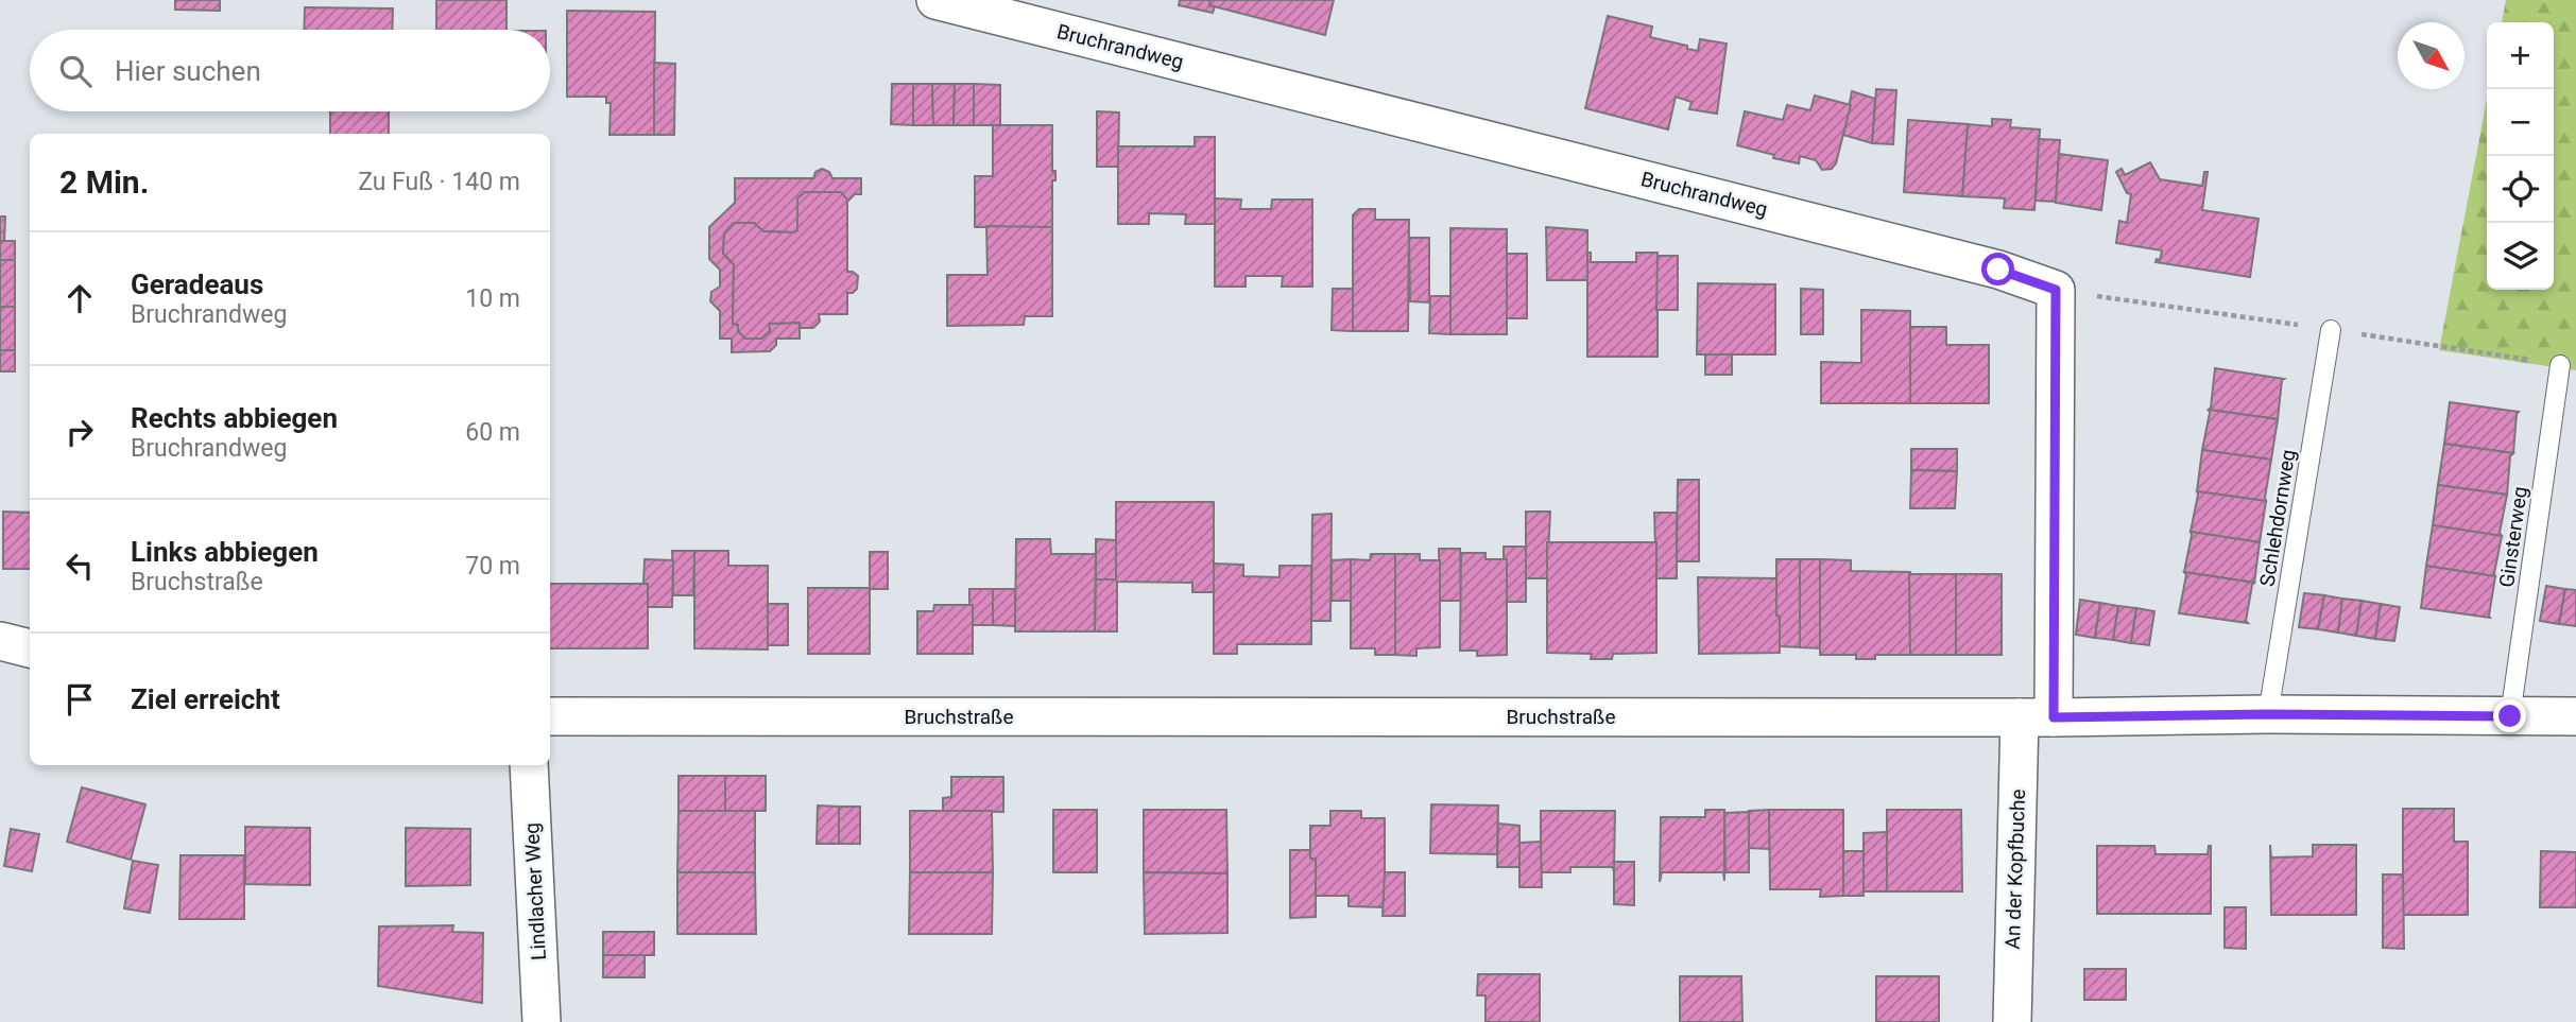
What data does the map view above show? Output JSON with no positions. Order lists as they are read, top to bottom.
{
  "streets": {
    "street": [
      "Bruchrandweg",
      "Bruchstraße",
      "An der Kopfbuche",
      "Lindlacher Weg"
    ],
    "lane": ["Schlehdornweg", "Ginsterweg"]
  },
  "crossings": [
    ["Bruchrandweg", "Bruchstraße"],
    ["Bruchrandweg", "An der Kopfbuche"],
    ["Schlehdornweg", "Bruchstraße"],
    ["Ginsterweg", "Bruchstraße"],
    ["Bruchstraße", "An der Kopfbuche"]
  ],
  "north": "bottom right",
  "page": {
    "map_buttons": ["+", "−"],
    "search": "Hier suchen",
    "heading": ["2 Min.", "Zu Fuß · 140 m"],
    "list": [
      ["Geradeaus", "Bruchrandweg", "10 m"],
      ["Rechts abbiegen", "Bruchrandweg", "60 m"],
      ["Links abbiegen", "Bruchstraße", "70 m"],
      "Ziel erreicht"
    ]
  }
}
